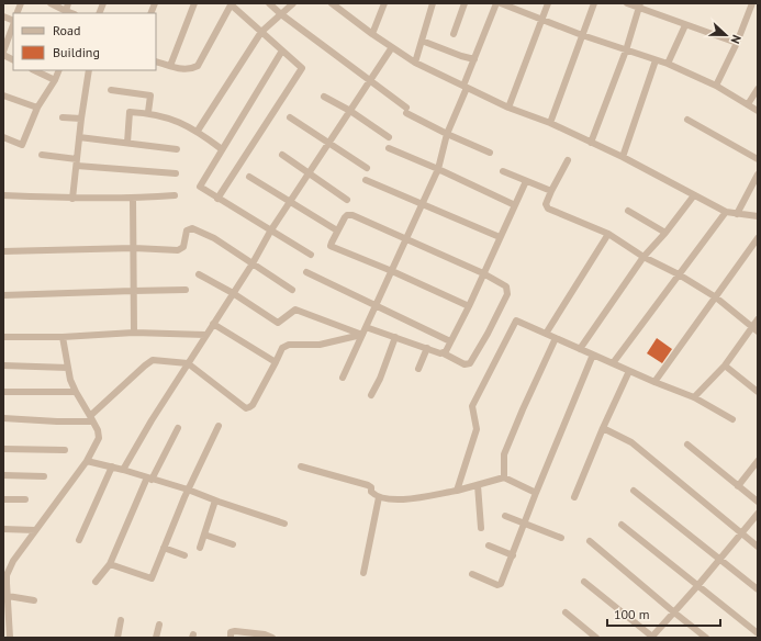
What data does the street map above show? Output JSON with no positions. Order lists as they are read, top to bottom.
{
  "legend": ["Road", "Building"],
  "scale_bar": "100 m",
  "north": "right"
}
